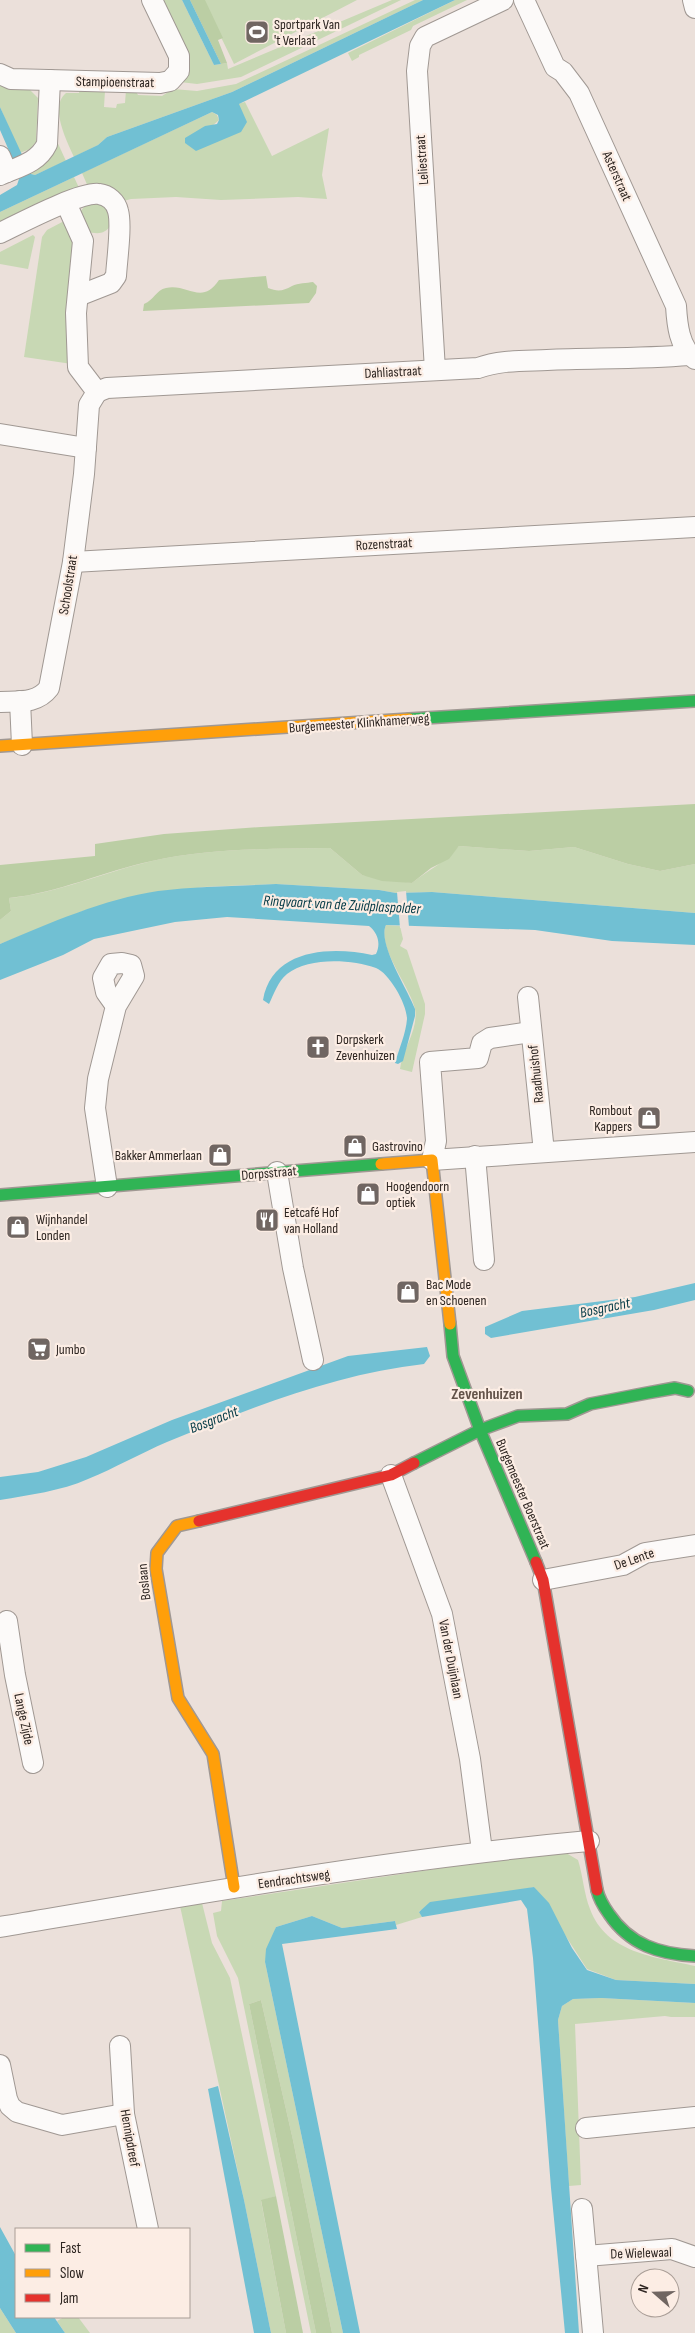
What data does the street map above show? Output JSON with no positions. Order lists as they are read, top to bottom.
{
  "streets": {
    "street": [
      "Stampioenstraat",
      "Leliestraat",
      "Asterstraat",
      "Dahliastraat",
      "Rozenstraat",
      "Schoolstraat",
      "Burgemeester Klinkhamerweg",
      "Raadhuishof",
      "Dorpsstraat",
      "Burgemeester Boerstraat",
      "De Lente",
      "Boslaan",
      "Van der Duijnlaan",
      "Lange Zijde",
      "Eendrachtsweg",
      "Hennipdreef",
      "De Wielewaal"
    ]
  },
  "crossings": [
    ["Leliestraat", "Dahliastraat"],
    ["Asterstraat", "Dahliastraat"],
    ["Dahliastraat", "Schoolstraat"],
    ["Rozenstraat", "Schoolstraat"],
    ["Raadhuishof", "Dorpsstraat"],
    ["Dorpsstraat", "Burgemeester Boerstraat"],
    ["Burgemeester Boerstraat", "De Lente"],
    ["Burgemeester Boerstraat", "Boslaan"],
    ["Burgemeester Boerstraat", "Eendrachtsweg"],
    ["Boslaan", "Van der Duijnlaan"],
    ["Boslaan", "Eendrachtsweg"],
    ["Van der Duijnlaan", "Eendrachtsweg"]
  ],
  "districts": ["Zevenhuizen"],
  "water": ["Ringvaart van de Zuidplaspolder", "Bosgracht"],
  "places": {
    "sports": ["Sportpark Van 't Verlaat"],
    "church": ["Dorpskerk Zevenhuizen"],
    "shop": [
      "Rombout Kappers",
      "Gastrovino",
      "Bakker Ammerlaan",
      "Hoogendoorn optiek",
      "Wijnhandel Londen",
      "Bac Mode en Schoenen"
    ],
    "restaurant": ["Eetcafé Hof van Holland"],
    "supermarket": ["Jumbo"]
  },
  "legend": ["Fast", "Slow", "Jam"],
  "north": "left"
}
